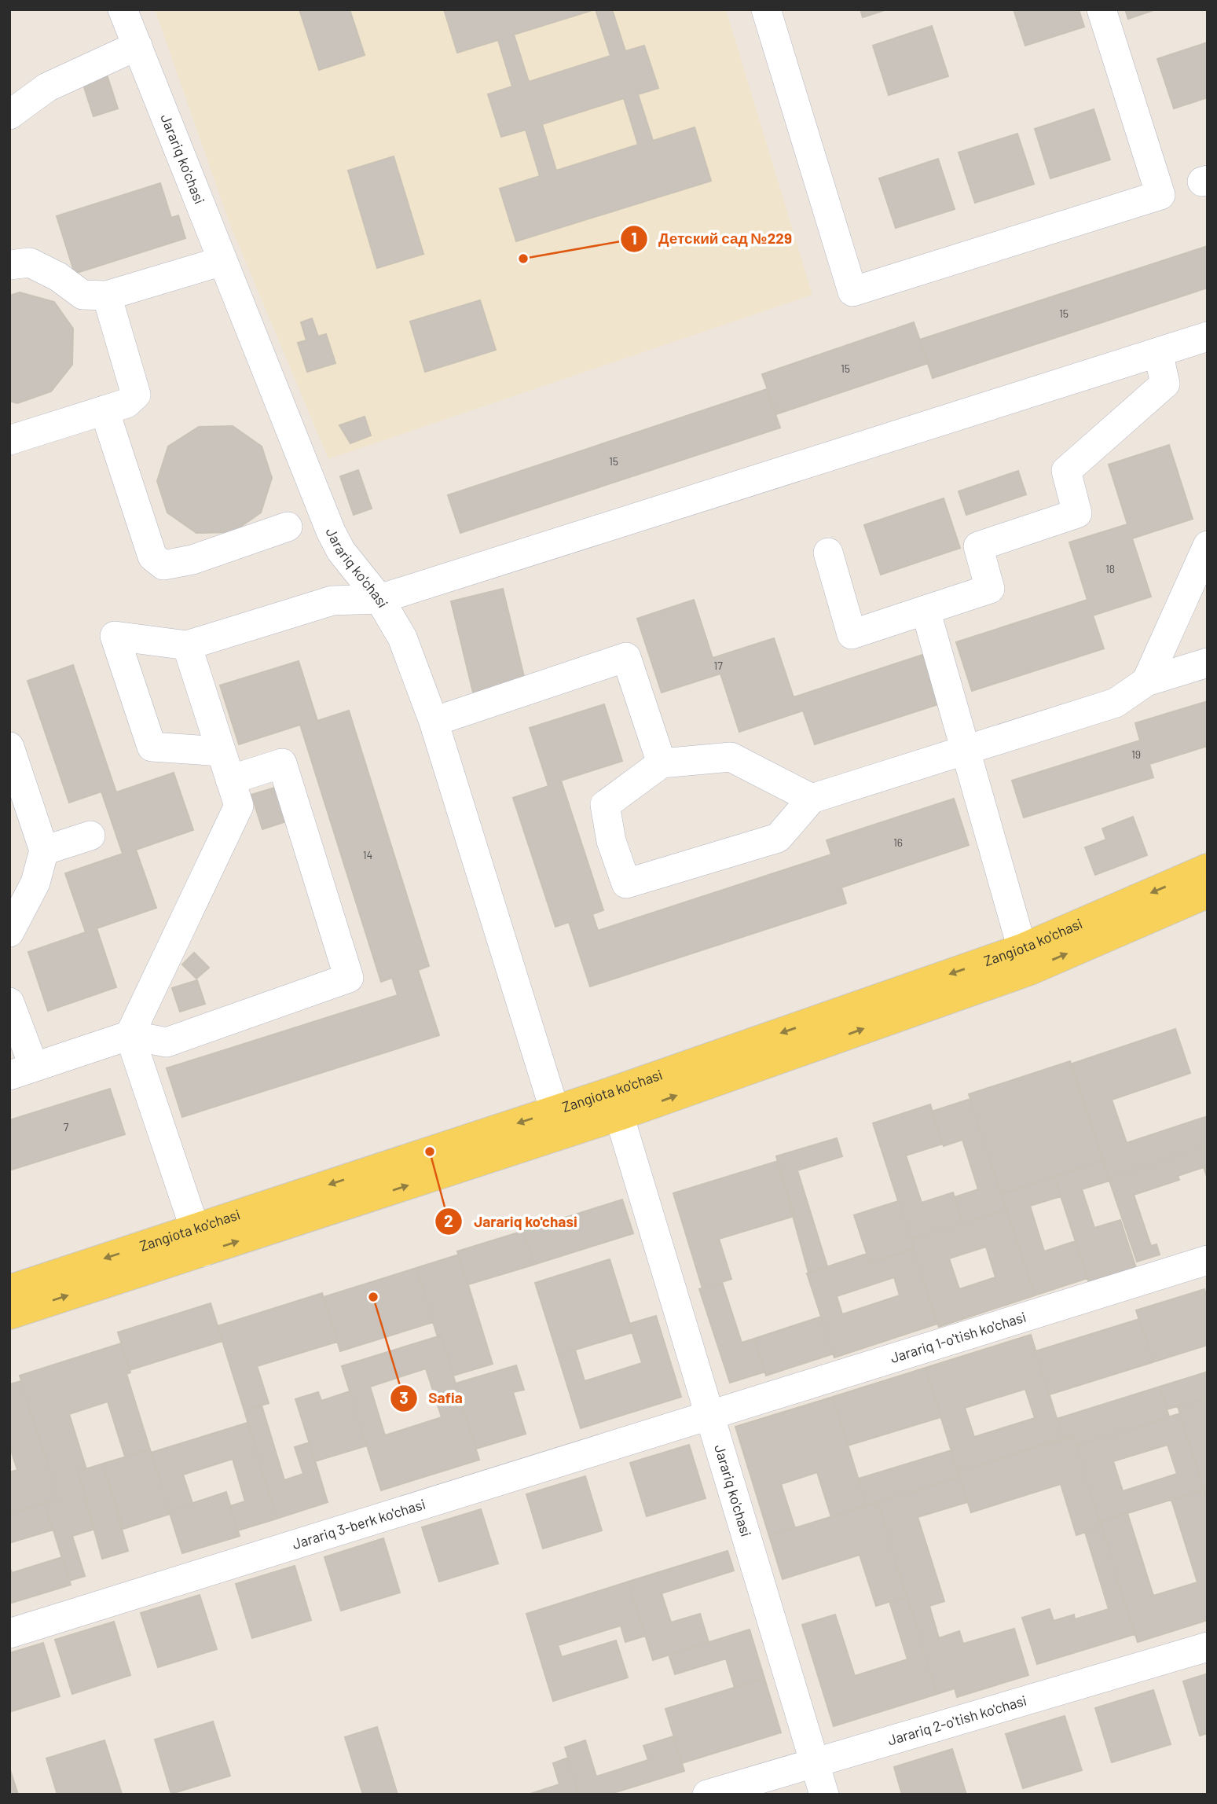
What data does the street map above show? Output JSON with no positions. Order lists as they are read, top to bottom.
{
  "streets": {
    "main road": ["Zangiota ko'chasi"],
    "street": [
      "Jarariq ko'chasi",
      "Jarariq 1-o'tish ko'chasi",
      "Jarariq 3-berk ko'chasi",
      "Jarariq 2-o'tish ko'chasi"
    ]
  },
  "crossings": [
    ["Jarariq ko'chasi", "Zangiota ko'chasi"],
    ["Jarariq ko'chasi", "Jarariq 1-o'tish ko'chasi"],
    ["Jarariq ko'chasi", "Jarariq 3-berk ko'chasi"],
    ["Jarariq ko'chasi", "Jarariq 2-o'tish ko'chasi"],
    ["Jarariq 1-o'tish ko'chasi", "Jarariq 3-berk ko'chasi"]
  ],
  "places": ["Детский сад №229", "Jarariq ko'chasi", "Safia"],
  "house_numbers": [
    "15",
    "15",
    "15",
    "18",
    "17",
    "19",
    "16",
    "14",
    "7"
  ]
}
